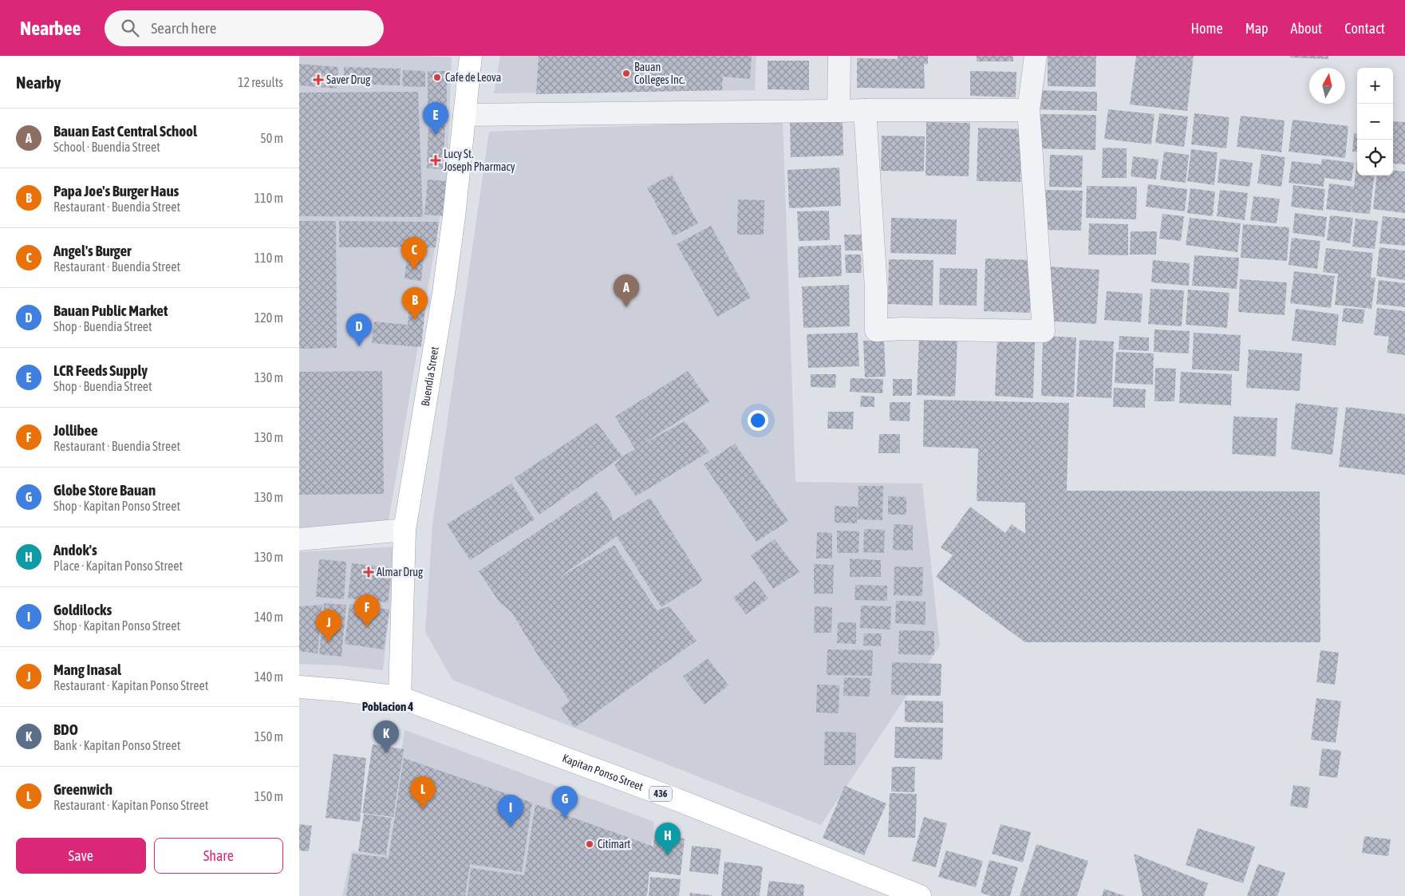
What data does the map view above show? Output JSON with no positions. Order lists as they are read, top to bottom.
{
  "streets": {
    "main road": ["Buendia Street", "Kapitan Ponso Street", "436"]
  },
  "crossings": [
    ["Buendia Street", "Kapitan Ponso Street"]
  ],
  "districts": ["Poblacion 4"],
  "places": {
    "other": ["Bauan Colleges Inc.", "Cafe de Leova", "Citimart"],
    "health": ["Saver Drug", "Lucy St. Joseph Pharmacy", "Almar Drug"]
  },
  "north": "top",
  "page": {
    "header": "Nearbee",
    "search": "Search here",
    "nav": [
      "Home",
      "Map",
      "About",
      "Contact"
    ],
    "heading": ["Nearby", "12 results"],
    "map_buttons": ["+", "−"],
    "pins": [
      "E",
      "C",
      "A",
      "B",
      "D",
      "F",
      "J",
      "K",
      "L",
      "G",
      "I",
      "H"
    ],
    "list": [
      {
        "mark": "A",
        "name": "Bauan East Central School",
        "note": "School · Buendia Street",
        "value": "50 m"
      },
      {
        "mark": "B",
        "name": "Papa Joe's Burger Haus",
        "note": "Restaurant · Buendia Street",
        "value": "110 m"
      },
      {
        "mark": "C",
        "name": "Angel's Burger",
        "note": "Restaurant · Buendia Street",
        "value": "110 m"
      },
      {
        "mark": "D",
        "name": "Bauan Public Market",
        "note": "Shop · Buendia Street",
        "value": "120 m"
      },
      {
        "mark": "E",
        "name": "LCR Feeds Supply",
        "note": "Shop · Buendia Street",
        "value": "130 m"
      },
      {
        "mark": "F",
        "name": "Jollibee",
        "note": "Restaurant · Buendia Street",
        "value": "130 m"
      },
      {
        "mark": "G",
        "name": "Globe Store Bauan",
        "note": "Shop · Kapitan Ponso Street",
        "value": "130 m"
      },
      {
        "mark": "H",
        "name": "Andok's",
        "note": "Place · Kapitan Ponso Street",
        "value": "130 m"
      },
      {
        "mark": "I",
        "name": "Goldilocks",
        "note": "Shop · Kapitan Ponso Street",
        "value": "140 m"
      },
      {
        "mark": "J",
        "name": "Mang Inasal",
        "note": "Restaurant · Kapitan Ponso Street",
        "value": "140 m"
      },
      {
        "mark": "K",
        "name": "BDO",
        "note": "Bank · Kapitan Ponso Street",
        "value": "150 m"
      },
      {
        "mark": "L",
        "name": "Greenwich",
        "note": "Restaurant · Kapitan Ponso Street",
        "value": "150 m"
      }
    ],
    "buttons": ["Save", "Share"]
  }
}
